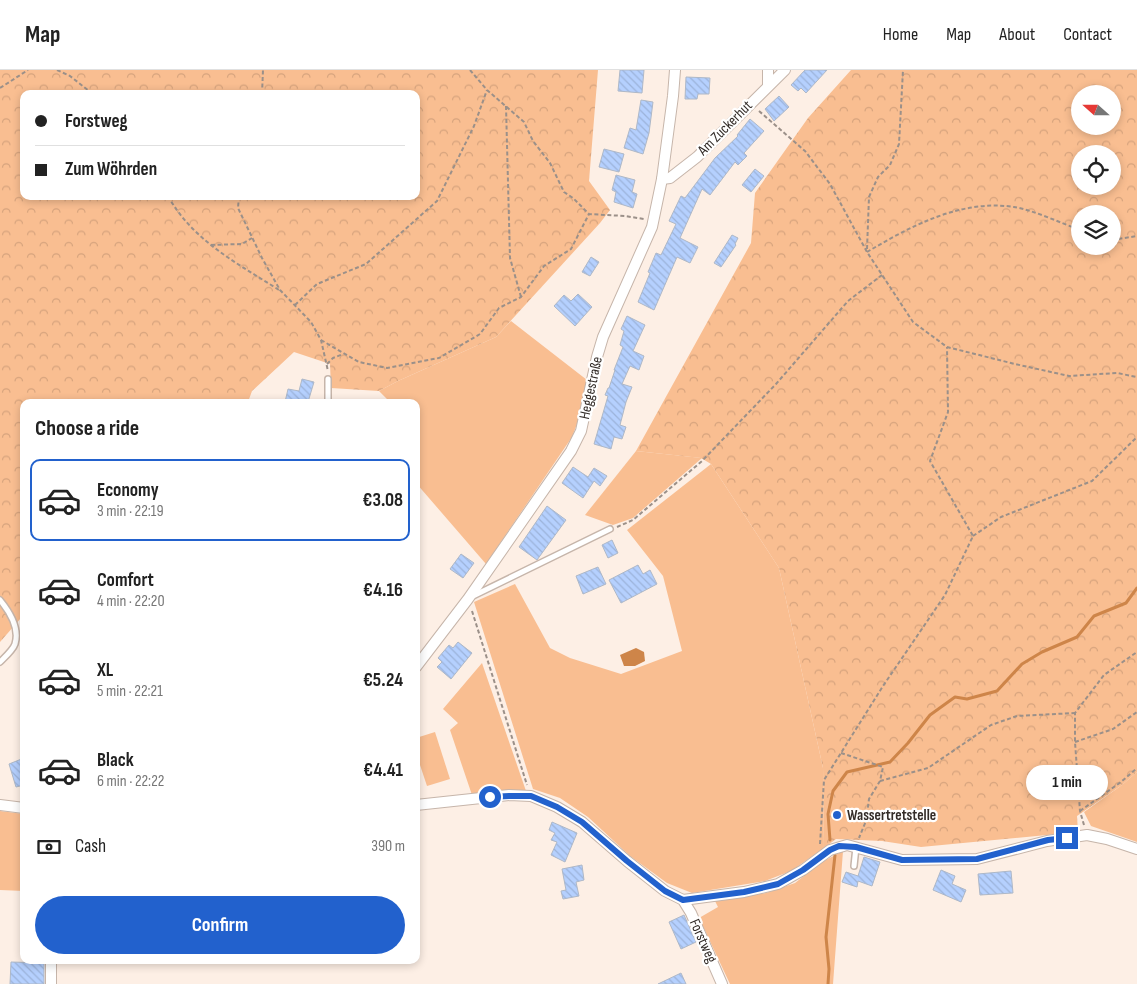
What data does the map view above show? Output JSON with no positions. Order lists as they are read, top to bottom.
{
  "streets": {
    "street": ["Am Zuckerhut", "Heggestraße", "Forstweg"]
  },
  "crossings": [
    ["Am Zuckerhut", "Heggestraße"]
  ],
  "places": ["Wassertretstelle"],
  "north": "left",
  "page": {
    "header": "Map",
    "nav": [
      "Home",
      "Map",
      "About",
      "Contact"
    ],
    "banner": ["Forstweg", "Zum Wöhrden"],
    "heading": "Choose a ride",
    "list": [
      {
        "name": "Economy",
        "note": "3 min · 22:19",
        "value": "€3.08"
      },
      {
        "name": "Comfort",
        "note": "4 min · 22:20",
        "value": "€4.16"
      },
      {
        "name": "XL",
        "note": "5 min · 22:21",
        "value": "€5.24"
      },
      {
        "name": "Black",
        "note": "6 min · 22:22",
        "value": "€4.41"
      }
    ],
    "bubble": "1 min",
    "pay": ["Cash", "390 m"],
    "buttons": "Confirm"
  }
}
